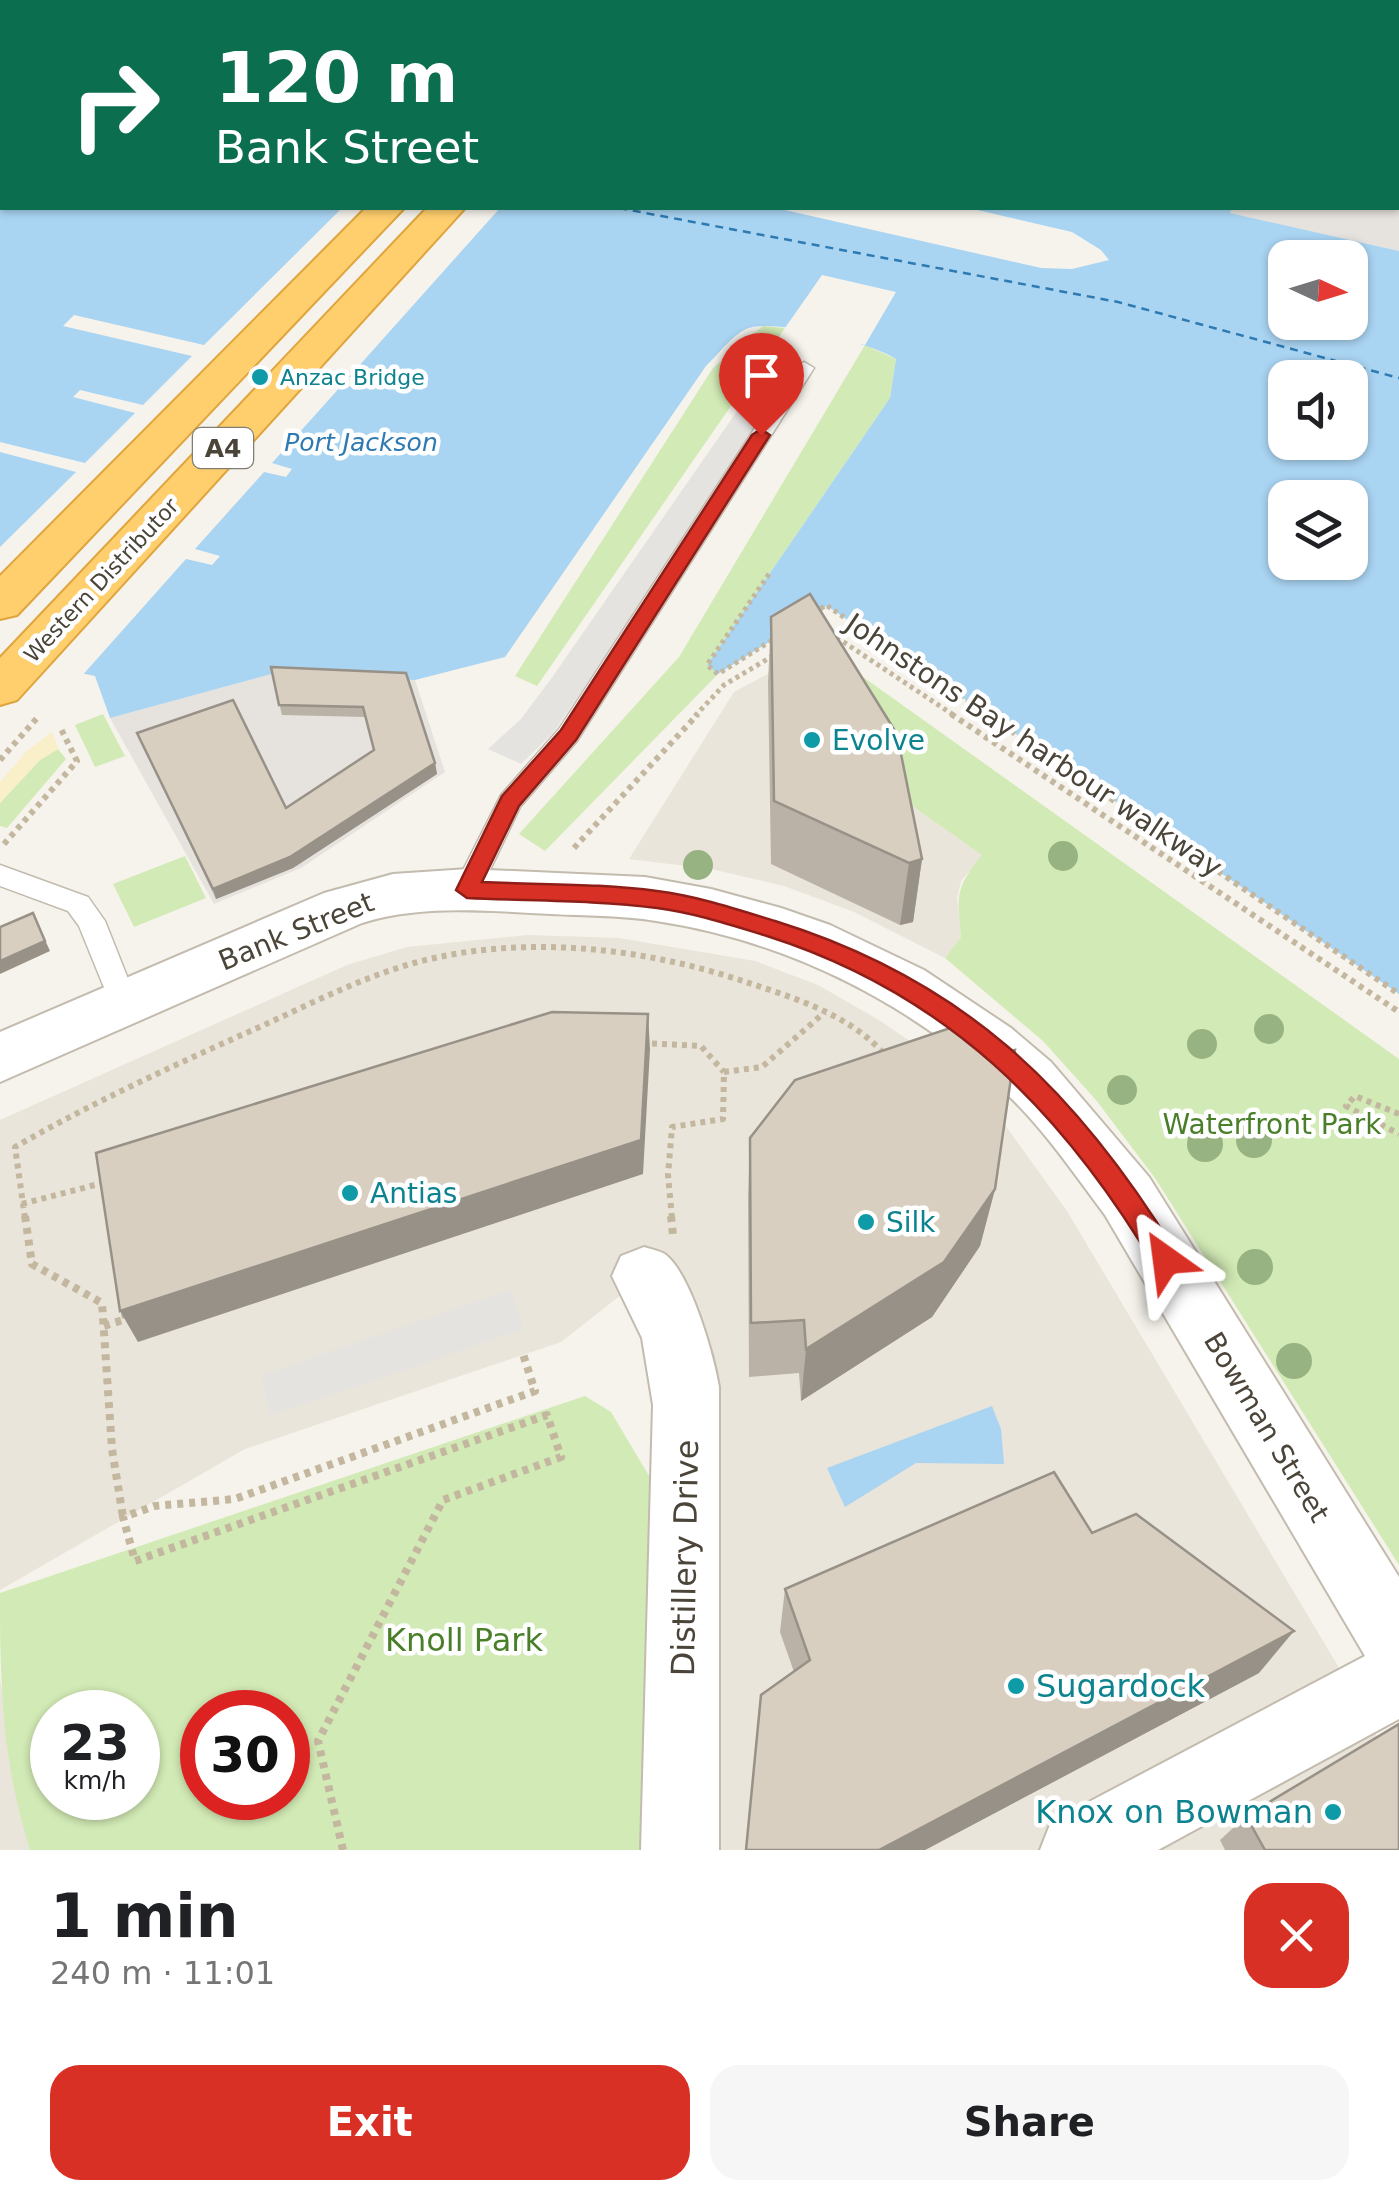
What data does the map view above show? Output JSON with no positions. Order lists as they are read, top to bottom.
{
  "streets": {
    "highway": ["A4", "Western Distributor"],
    "street": ["Bank Street", "Bowman Street", "Distillery Drive"],
    "path": ["Johnstons Bay harbour walkway"]
  },
  "crossings": [
    ["Bank Street", "Bowman Street"]
  ],
  "water": ["Port Jackson"],
  "parks": ["Waterfront Park", "Knoll Park"],
  "places": [
    "Anzac Bridge",
    "Evolve",
    "Antias",
    "Silk",
    "Sugardock",
    "Knox on Bowman"
  ],
  "north": "right",
  "page": {
    "turn": ["120 m", "Bank Street"],
    "speed": "23 km/h",
    "limit": "30",
    "heading": ["1 min", "240 m · 11:01"],
    "buttons": ["Exit", "Share"]
  }
}
